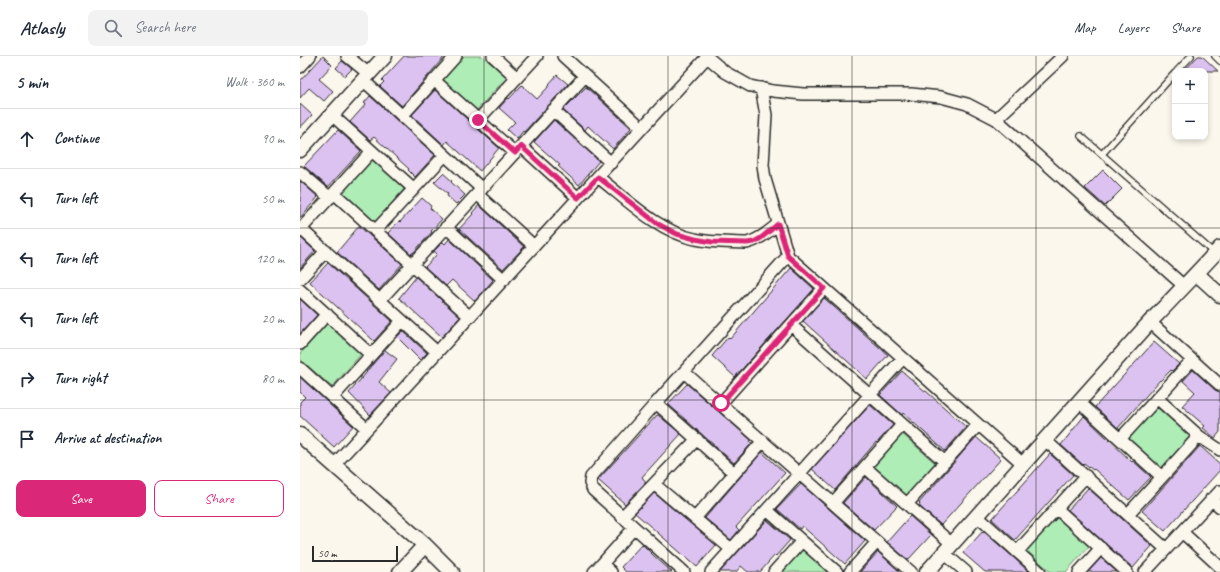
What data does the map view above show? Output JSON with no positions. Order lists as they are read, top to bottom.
{
  "scale_bar": "50 m",
  "page": {
    "header": "Atlasly",
    "search": "Search here",
    "nav": ["Map", "Layers", "Share"],
    "heading": ["5 min", "Walk · 360 m"],
    "map_buttons": ["+", "−"],
    "list": [
      ["Continue", "90 m"],
      ["Turn left", "50 m"],
      ["Turn left", "120 m"],
      ["Turn left", "20 m"],
      ["Turn right", "80 m"],
      "Arrive at destination"
    ],
    "buttons": ["Save", "Share"],
    "scale": "50 m"
  }
}
